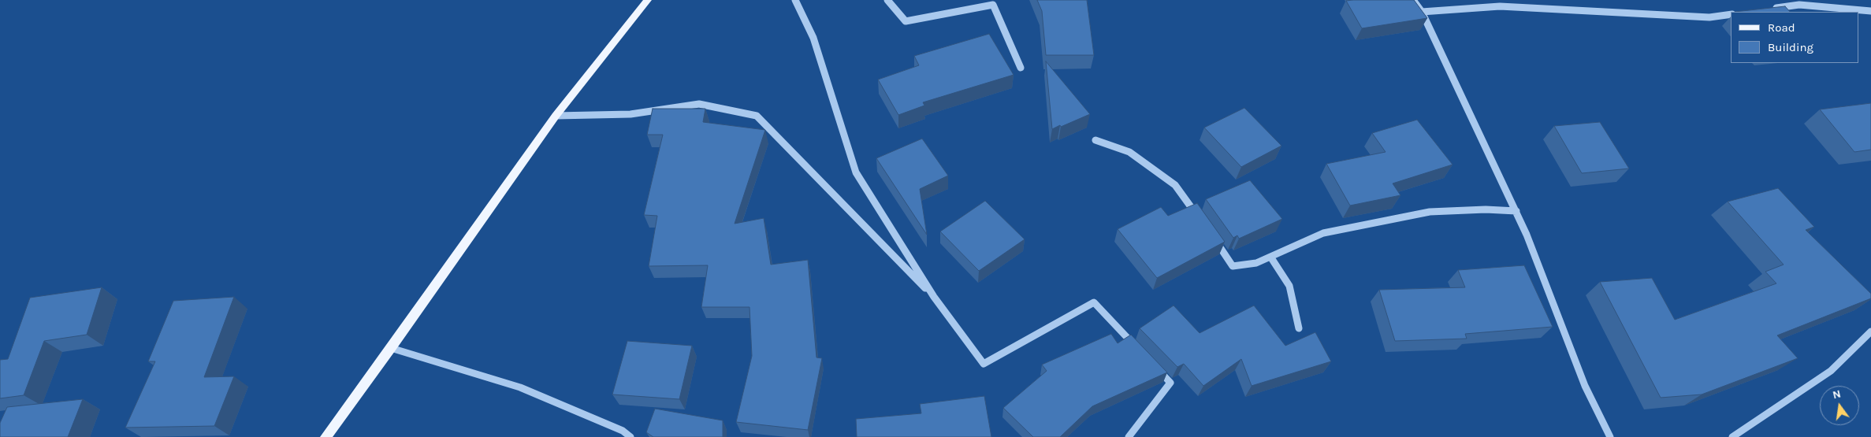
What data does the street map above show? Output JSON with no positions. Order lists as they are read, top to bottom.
{
  "legend": ["Road", "Building"],
  "north": "top"
}
